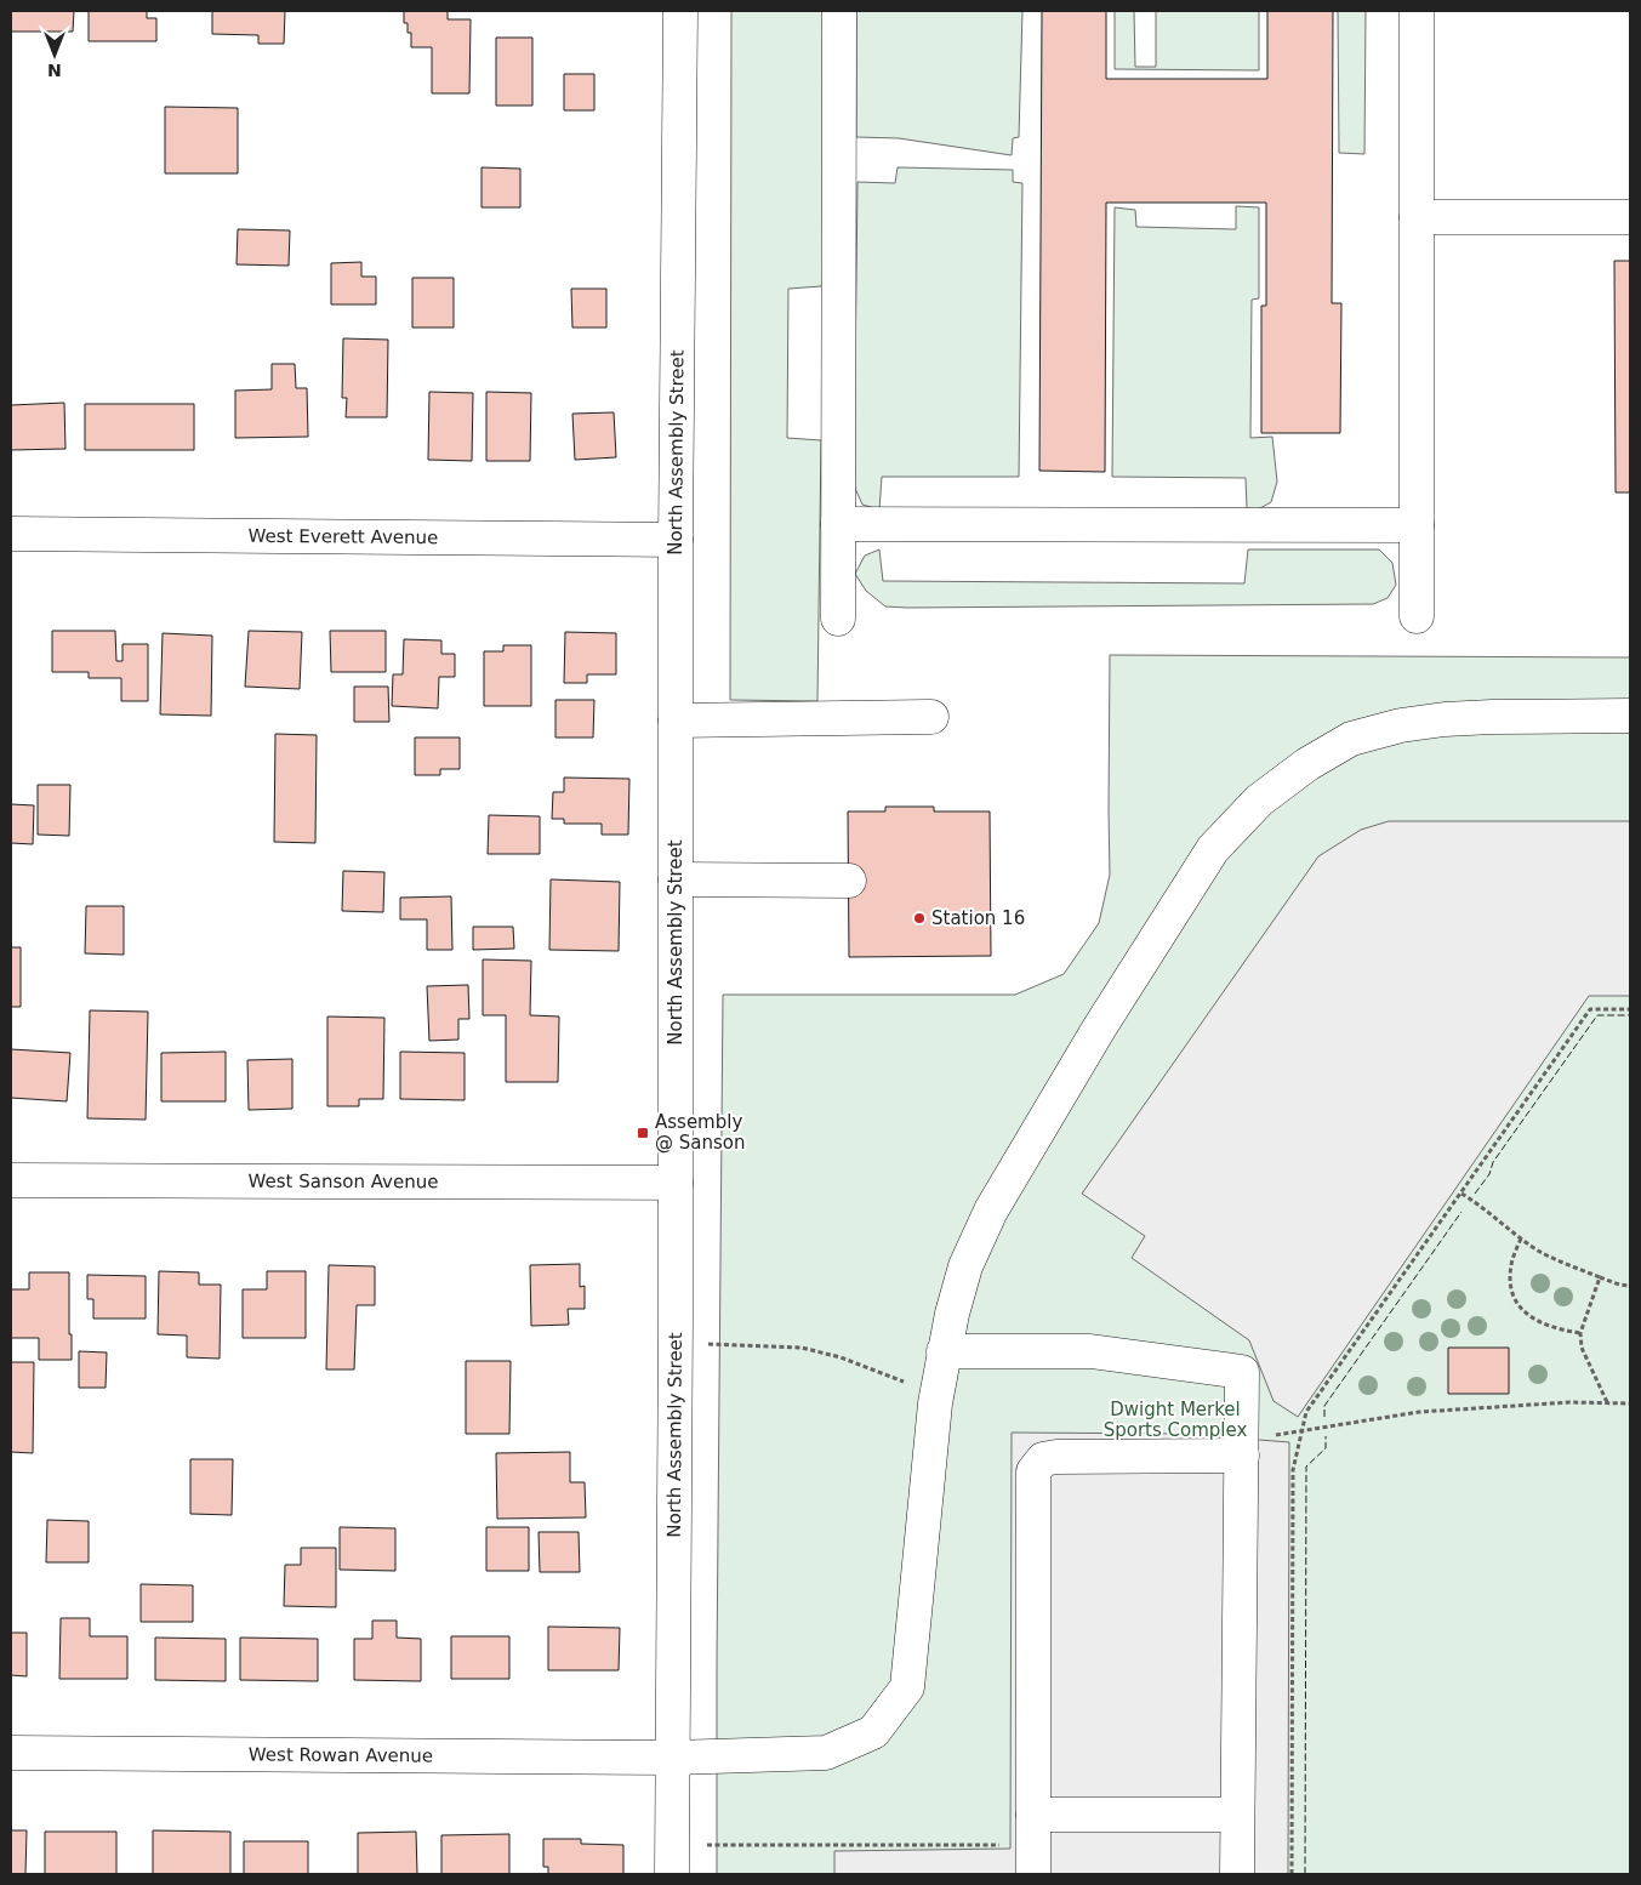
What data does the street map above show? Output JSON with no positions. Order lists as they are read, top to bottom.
{
  "streets": {
    "street": [
      "North Assembly Street",
      "West Everett Avenue",
      "West Sanson Avenue",
      "West Rowan Avenue"
    ]
  },
  "crossings": [
    ["North Assembly Street", "West Everett Avenue"],
    ["North Assembly Street", "West Sanson Avenue"],
    ["North Assembly Street", "West Rowan Avenue"]
  ],
  "parks": ["Dwight Merkel Sports Complex"],
  "places": {
    "other": ["Station 16"],
    "transit": ["Assembly @ Sanson"]
  },
  "north": "bottom"
}
